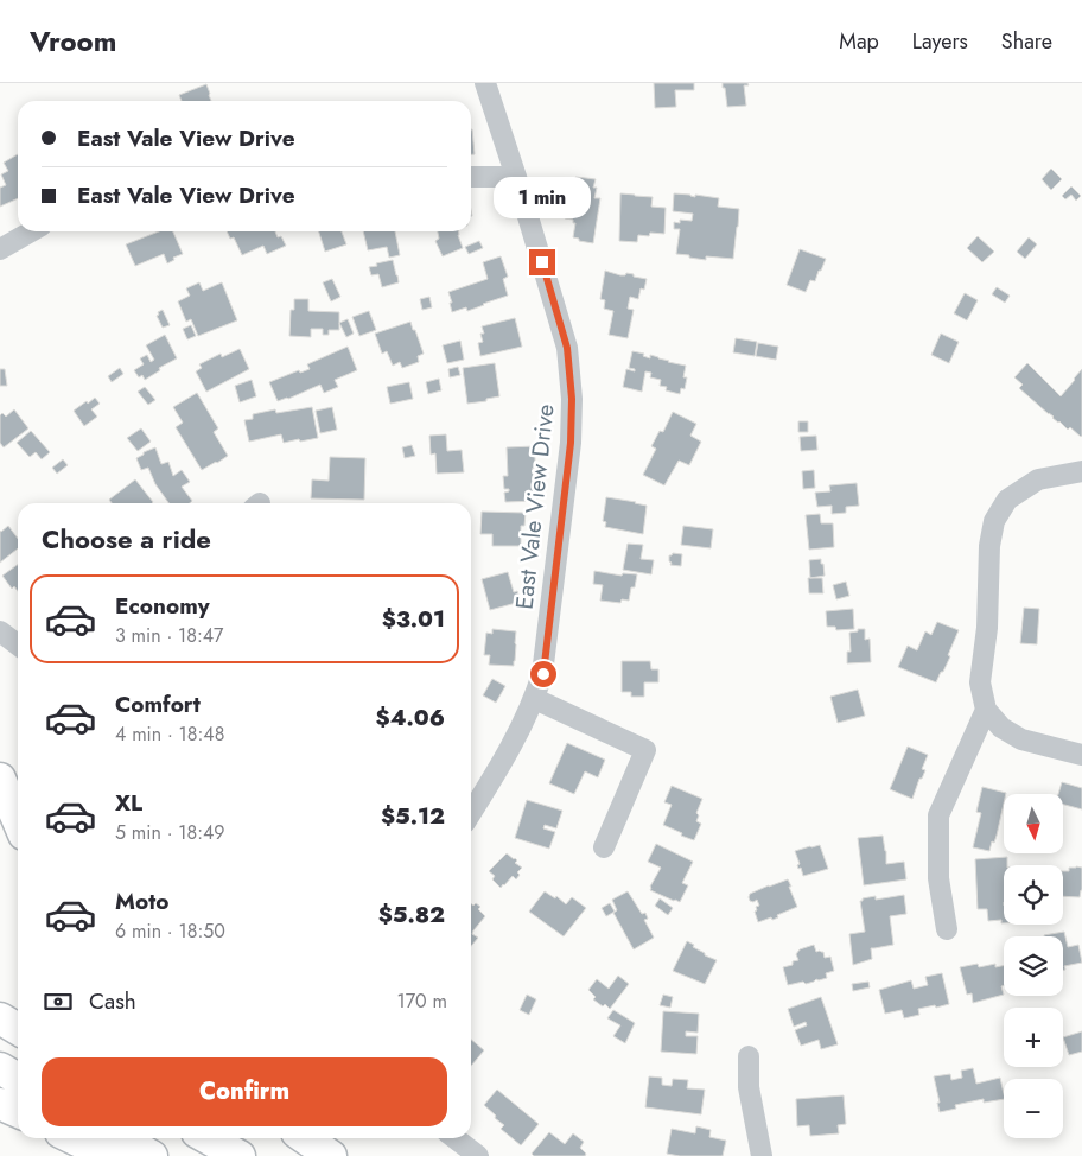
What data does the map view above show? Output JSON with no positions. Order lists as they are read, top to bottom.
{
  "streets": {
    "street": ["East Vale View Drive"]
  },
  "north": "bottom",
  "page": {
    "header": "Vroom",
    "nav": ["Map", "Layers", "Share"],
    "banner": ["East Vale View Drive", "East Vale View Drive"],
    "bubble": "1 min",
    "heading": "Choose a ride",
    "list": [
      {
        "name": "Economy",
        "note": "3 min · 18:47",
        "value": "$3.01"
      },
      {
        "name": "Comfort",
        "note": "4 min · 18:48",
        "value": "$4.06"
      },
      {
        "name": "XL",
        "note": "5 min · 18:49",
        "value": "$5.12"
      },
      {
        "name": "Moto",
        "note": "6 min · 18:50",
        "value": "$5.82"
      }
    ],
    "map_buttons": ["+", "−"],
    "pay": ["Cash", "170 m"],
    "buttons": "Confirm"
  }
}
